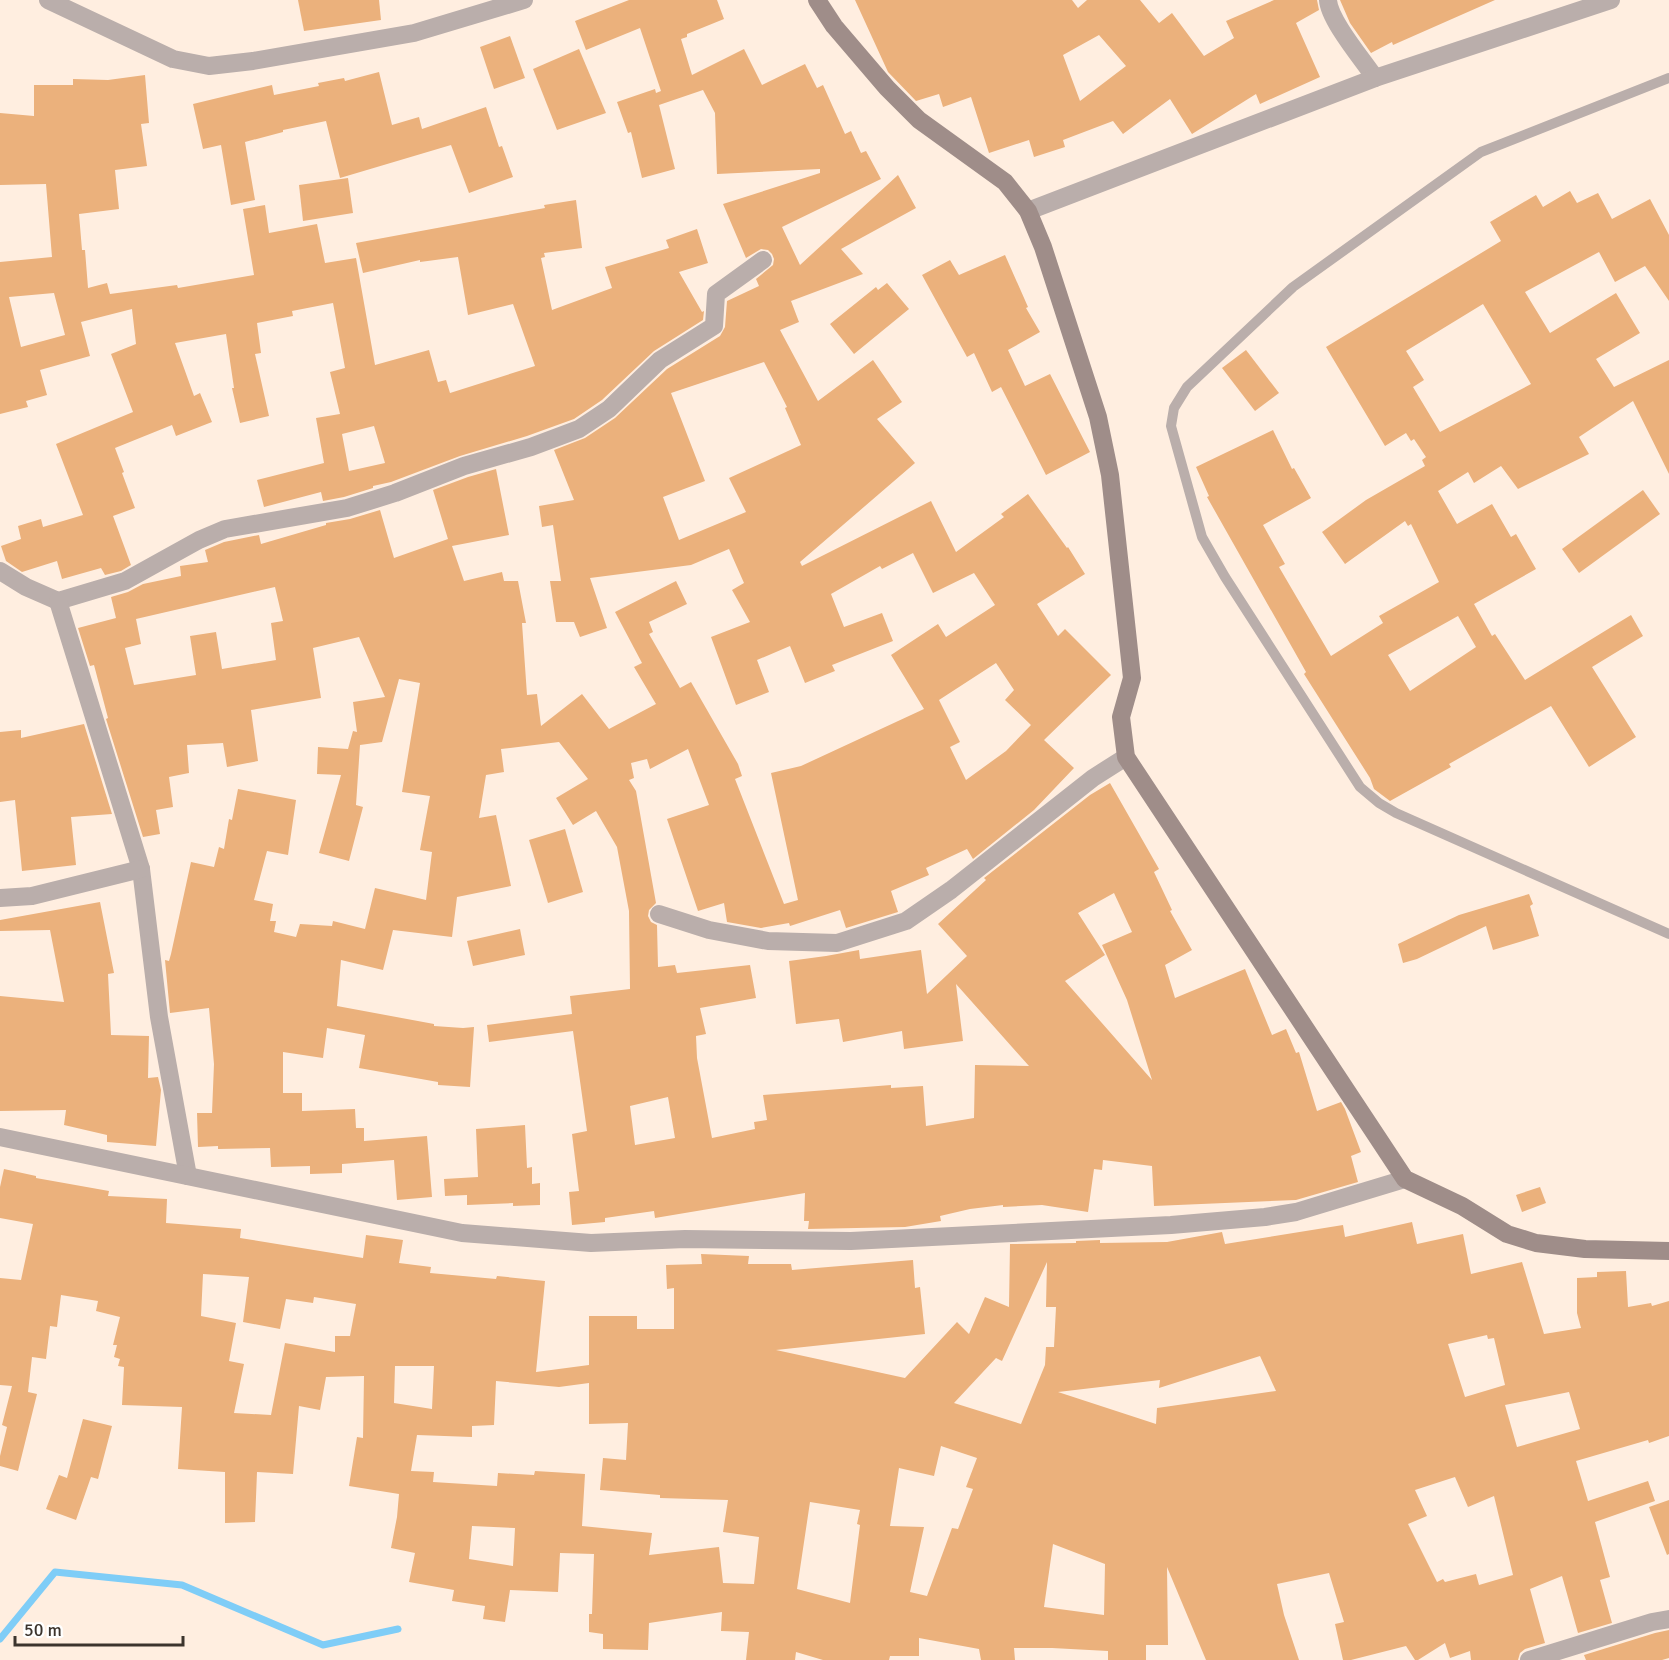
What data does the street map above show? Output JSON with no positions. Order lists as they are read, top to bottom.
{
  "scale_bar": "50 m"
}
